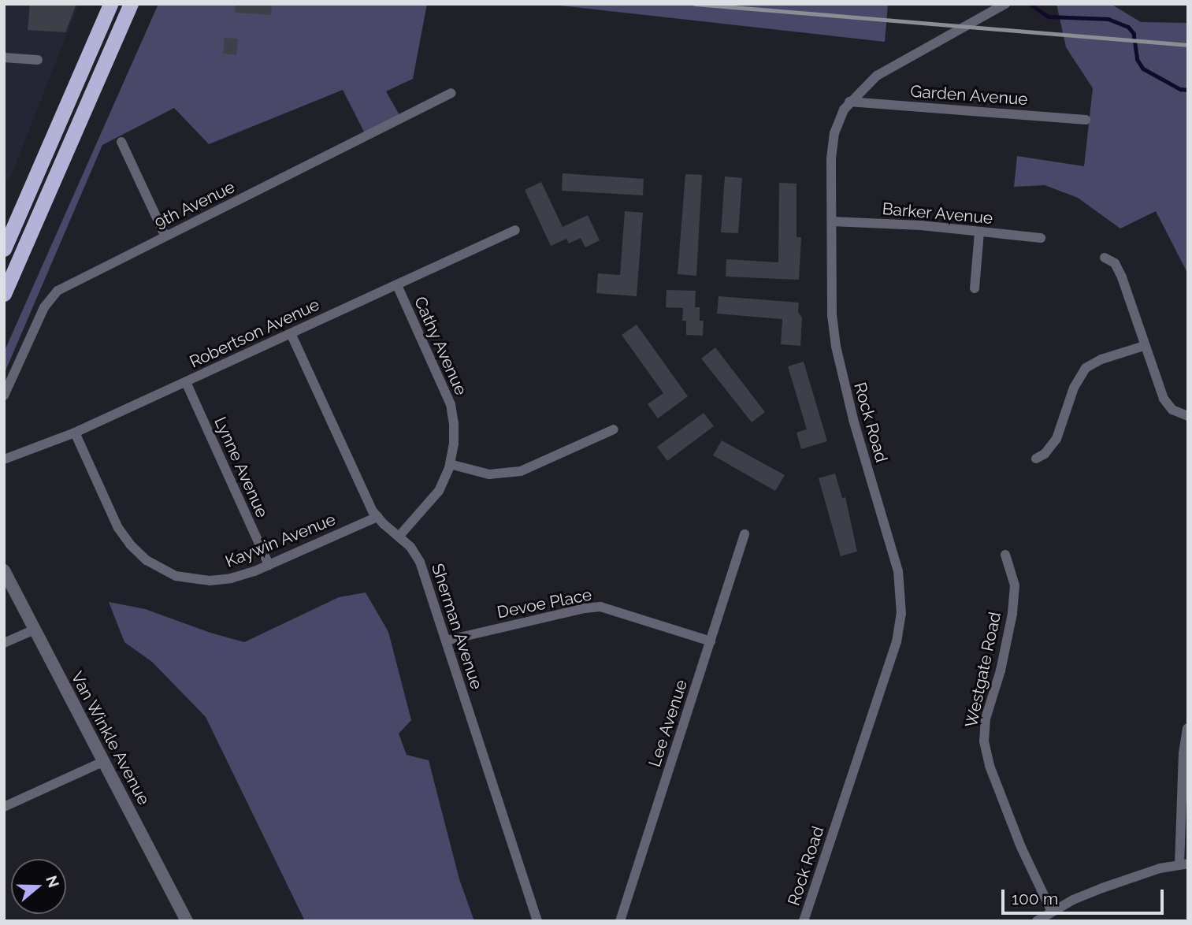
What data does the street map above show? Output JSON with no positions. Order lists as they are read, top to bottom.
{
  "streets": {
    "street": [
      "Garden Avenue",
      "9th Avenue",
      "Barker Avenue",
      "Robertson Avenue",
      "Cathy Avenue",
      "Rock Road",
      "Lynne Avenue",
      "Kaywin Avenue",
      "Devoe Place",
      "Sherman Avenue",
      "Westgate Road",
      "Lee Avenue",
      "Van Winkle Avenue"
    ]
  },
  "crossings": [
    ["Garden Avenue", "Rock Road"],
    ["Barker Avenue", "Rock Road"],
    ["Robertson Avenue", "Cathy Avenue"],
    ["Robertson Avenue", "Lynne Avenue"],
    ["Robertson Avenue", "Kaywin Avenue"],
    ["Robertson Avenue", "Sherman Avenue"],
    ["Cathy Avenue", "Sherman Avenue"],
    ["Lynne Avenue", "Kaywin Avenue"],
    ["Kaywin Avenue", "Sherman Avenue"],
    ["Devoe Place", "Sherman Avenue"],
    ["Devoe Place", "Lee Avenue"]
  ],
  "scale_bar": "100 m",
  "north": "right"
}
